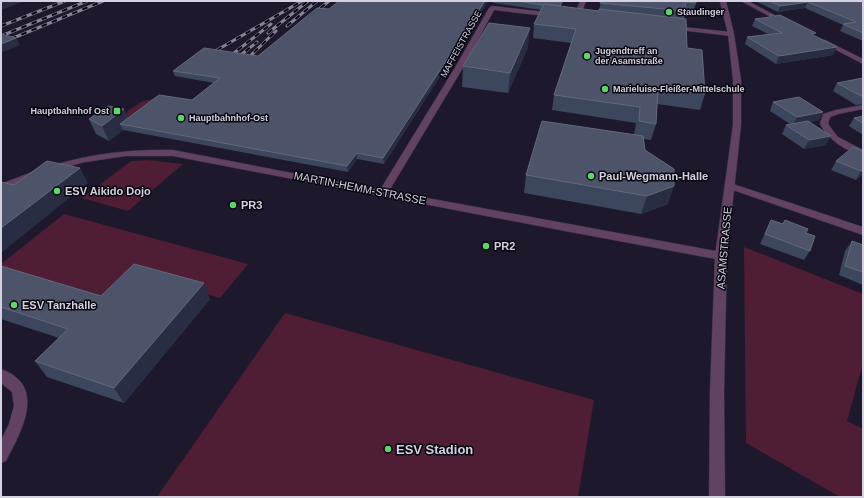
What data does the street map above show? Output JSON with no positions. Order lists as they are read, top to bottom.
{
  "streets": {
    "street": ["MAFFEISTRASSE", "MARTIN-HEMM-STRASSE", "ASAMSTRASSE"]
  },
  "crossings": [
    ["MAFFEISTRASSE", "MARTIN-HEMM-STRASSE"],
    ["MARTIN-HEMM-STRASSE", "ASAMSTRASSE"]
  ],
  "places": {
    "other": [
      "Staudinger",
      "Jugendtreff an der Asamstraße",
      "Marieluise-Fleißer-Mittelschule",
      "Hauptbahnhof-Ost",
      "Paul-Wegmann-Halle",
      "ESV Aikido Dojo",
      "PR3",
      "PR2",
      "ESV Tanzhalle",
      "ESV Stadion"
    ],
    "transit": ["Hauptbahnhof Ost"]
  }
}
